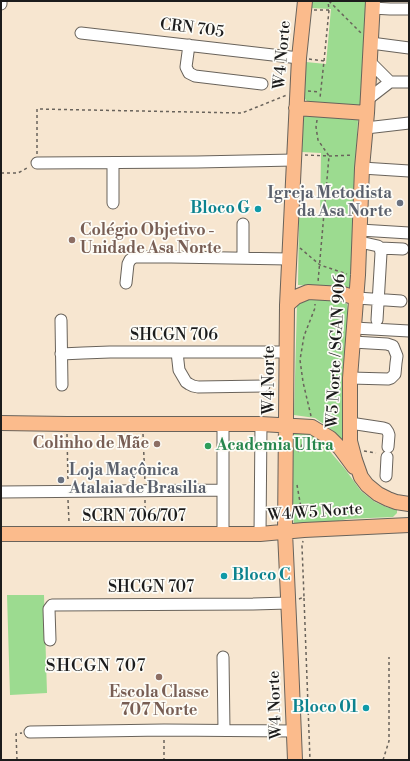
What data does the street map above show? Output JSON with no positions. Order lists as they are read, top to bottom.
{
  "streets": {
    "main road": [
      "W4 Norte",
      "W5 Norte / SGAN 906",
      "W4/W5 Norte",
      "SCRN 706/707"
    ],
    "street": ["CRN 705", "SHCGN 706", "SHCGN 707"]
  },
  "crossings": [
    ["CRN 705", "W4 Norte"],
    ["W4 Norte", "SHCGN 706"],
    ["W4 Norte", "W4/W5 Norte"],
    ["W4 Norte", "SHCGN 707"],
    ["W4/W5 Norte", "SCRN 706/707"]
  ],
  "districts": ["SHCGN 707"],
  "places": [
    "Igreja Metodista da Asa Norte",
    "Bloco G",
    "Colégio Objetivo - Unidade Asa Norte",
    "Colinho de Mãe",
    "Academia Ultra",
    "Loja Maçônica Atalaia de Brasilia",
    "Bloco C",
    "Escola Classe 707 Norte",
    "Bloco 01"
  ]
}
